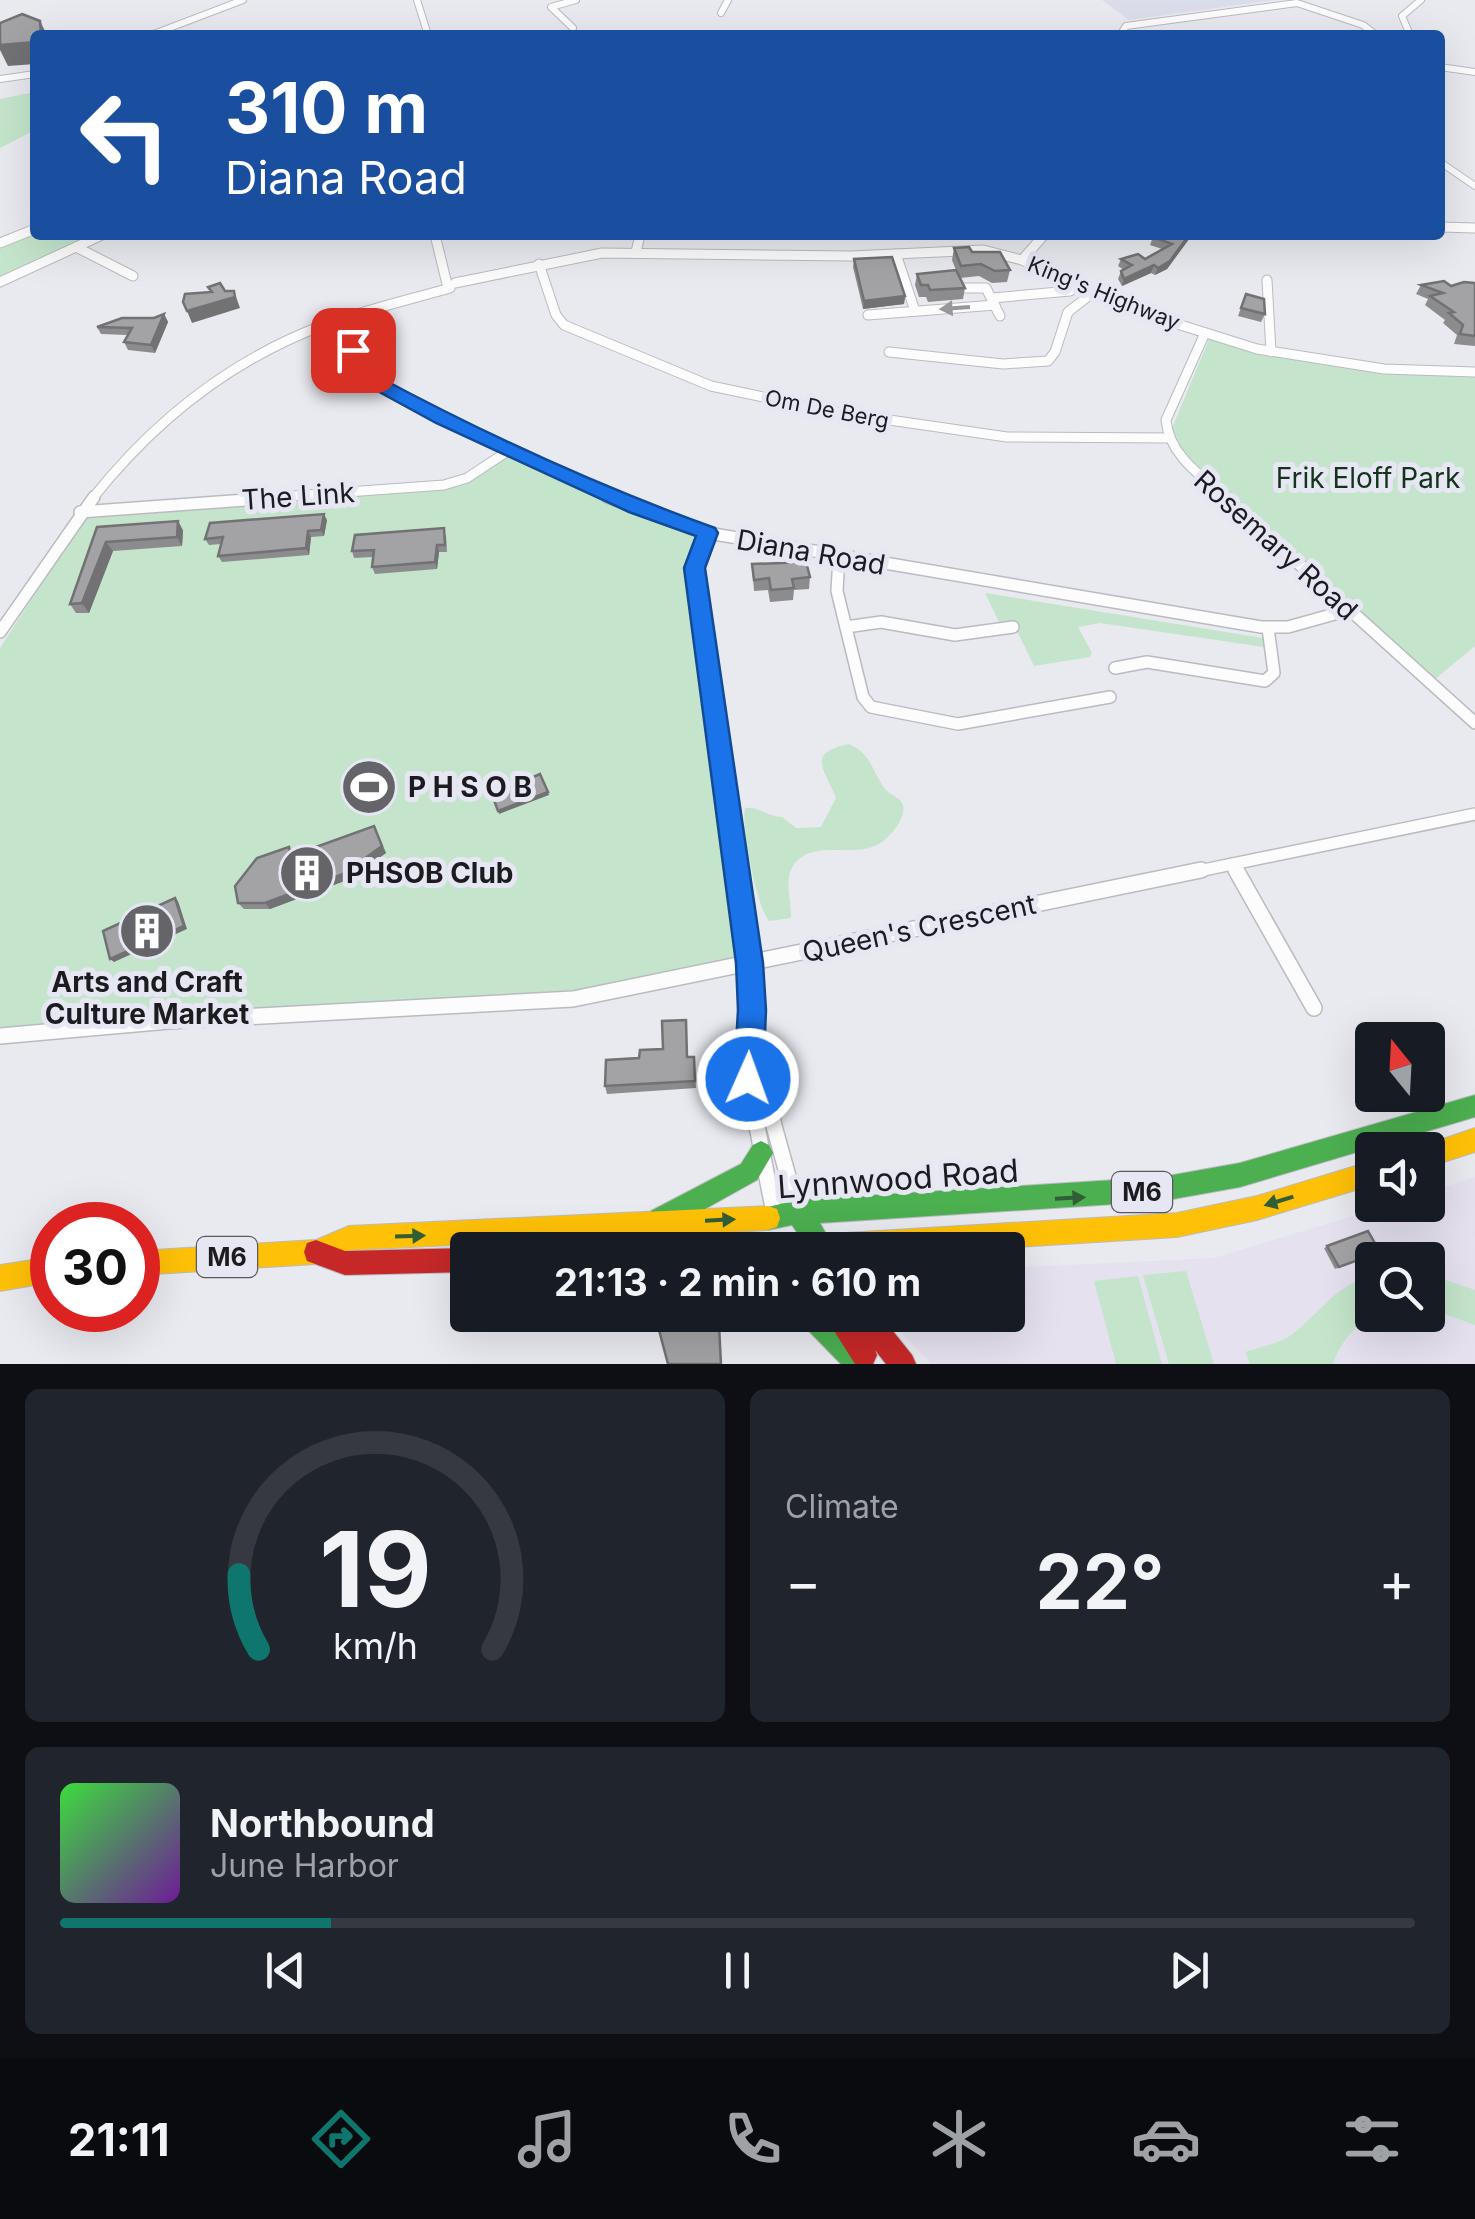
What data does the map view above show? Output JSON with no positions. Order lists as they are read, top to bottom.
{
  "streets": {
    "main road": ["Lynnwood Road", "M6"],
    "street": [
      "King's Highway",
      "Om De Berg",
      "The Link",
      "Rosemary Road",
      "Diana Road",
      "Queen's Crescent"
    ]
  },
  "crossings": [
    ["King's Highway", "Om De Berg"],
    ["King's Highway", "The Link"],
    ["King's Highway", "Diana Road"],
    ["Om De Berg", "Rosemary Road"],
    ["The Link", "Diana Road"],
    ["Rosemary Road", "Diana Road"]
  ],
  "parks": ["Frik Eloff Park"],
  "places": {
    "sports": ["P H S O B"],
    "building": ["PHSOB Club", "Arts and Craft Culture Market"]
  },
  "north": "top",
  "page": {
    "turn": ["310 m", "Diana Road"],
    "limit": "30",
    "trip": "21:13 · 2 min · 610 m",
    "tile": "Climate",
    "heat": ["−", "22°", "+"],
    "song": ["Northbound", "June Harbor"],
    "tabs": "21:11",
    "gauge": ["19", "km/h"]
  }
}
